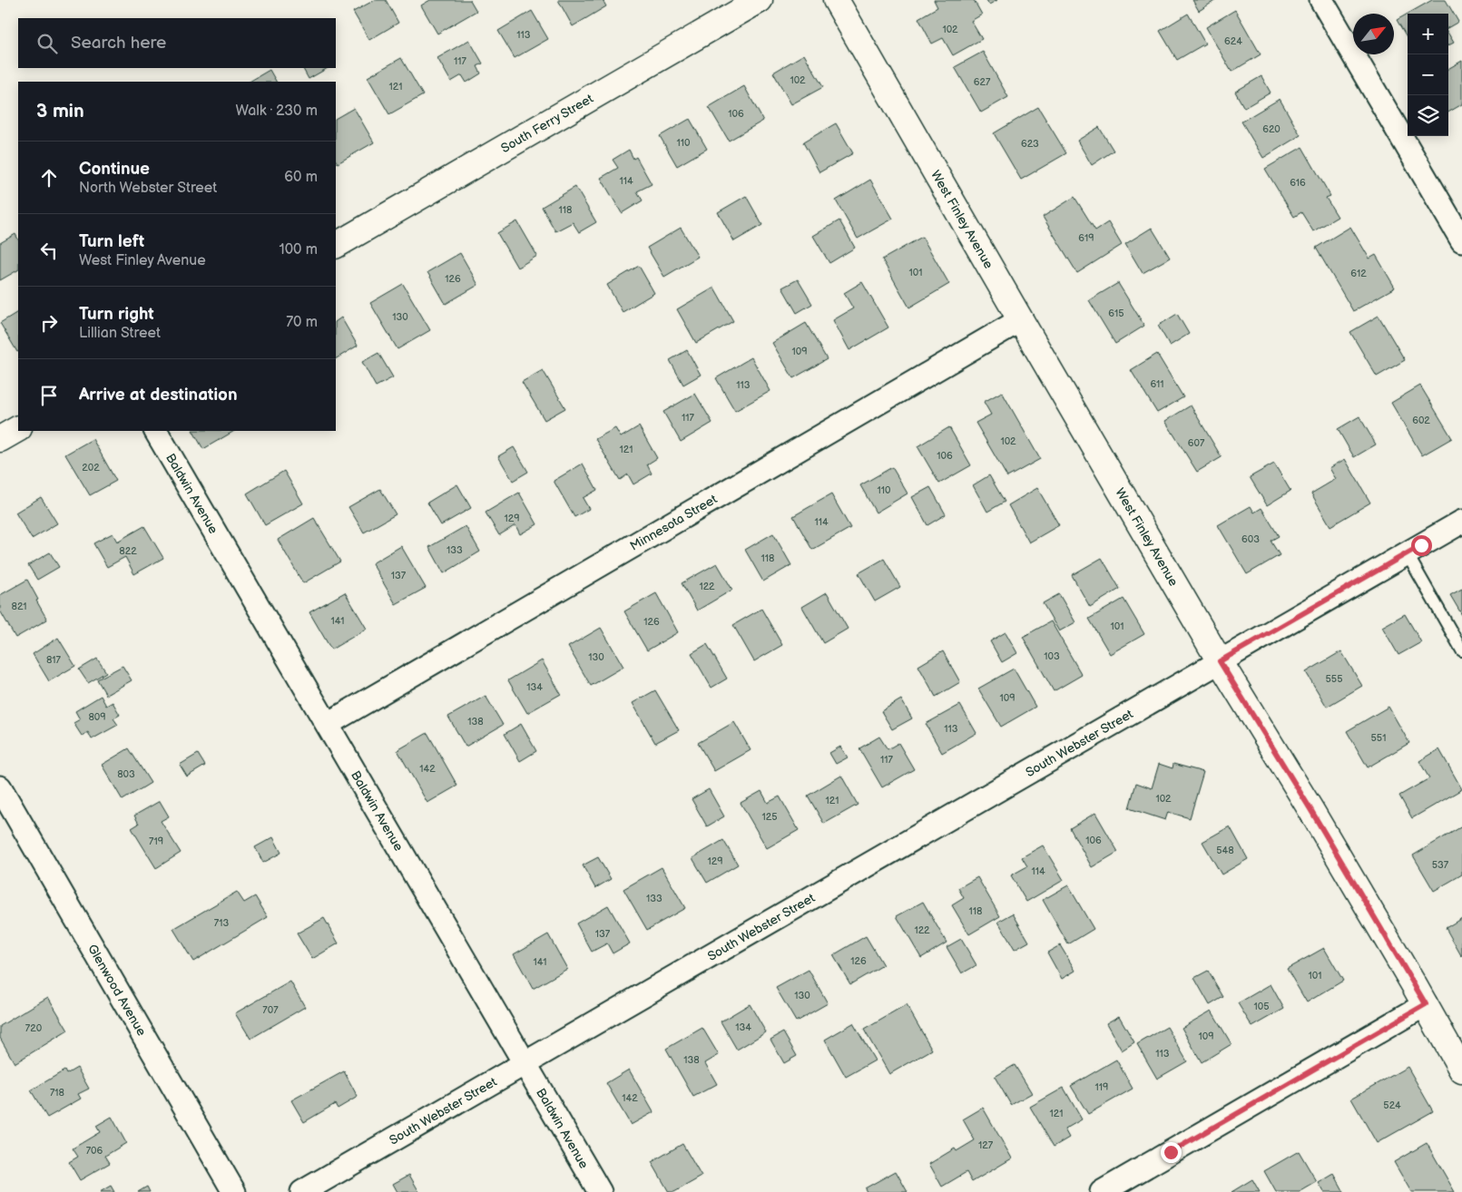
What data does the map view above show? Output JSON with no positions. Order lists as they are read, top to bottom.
{
  "streets": {
    "main road": ["South Ferry Street", "West Finley Avenue"],
    "street": [
      "Baldwin Avenue",
      "Minnesota Street",
      "South Webster Street",
      "Glenwood Avenue"
    ]
  },
  "crossings": [
    ["West Finley Avenue", "Minnesota Street"],
    ["West Finley Avenue", "South Webster Street"],
    ["Baldwin Avenue", "Minnesota Street"],
    ["Baldwin Avenue", "South Webster Street"]
  ],
  "house_numbers": [
    "102",
    "113",
    "624",
    "117",
    "102",
    "627",
    "121",
    "106",
    "620",
    "110",
    "623",
    "114",
    "616",
    "118",
    "619",
    "101",
    "612",
    "126",
    "615",
    "130",
    "109",
    "611",
    "113",
    "117",
    "602",
    "102",
    "607",
    "121",
    "106",
    "202",
    "110",
    "129",
    "114",
    "603",
    "133",
    "822",
    "118",
    "137",
    "122",
    "821",
    "141",
    "126",
    "101",
    "103",
    "130",
    "817",
    "555",
    "134",
    "109",
    "809",
    "138",
    "113",
    "551",
    "117",
    "142",
    "803",
    "102",
    "121",
    "125",
    "106",
    "719",
    "548",
    "129",
    "537",
    "114",
    "133",
    "118",
    "713",
    "122",
    "137",
    "126",
    "141",
    "101",
    "130",
    "105",
    "707",
    "134",
    "720",
    "109",
    "113",
    "138",
    "119",
    "718",
    "142",
    "524",
    "121",
    "127",
    "706"
  ],
  "north": "top right",
  "page": {
    "map_buttons": ["+", "−"],
    "search": "Search here",
    "heading": ["3 min", "Walk · 230 m"],
    "list": [
      ["Continue", "North Webster Street", "60 m"],
      ["Turn left", "West Finley Avenue", "100 m"],
      ["Turn right", "Lillian Street", "70 m"],
      "Arrive at destination"
    ]
  }
}
